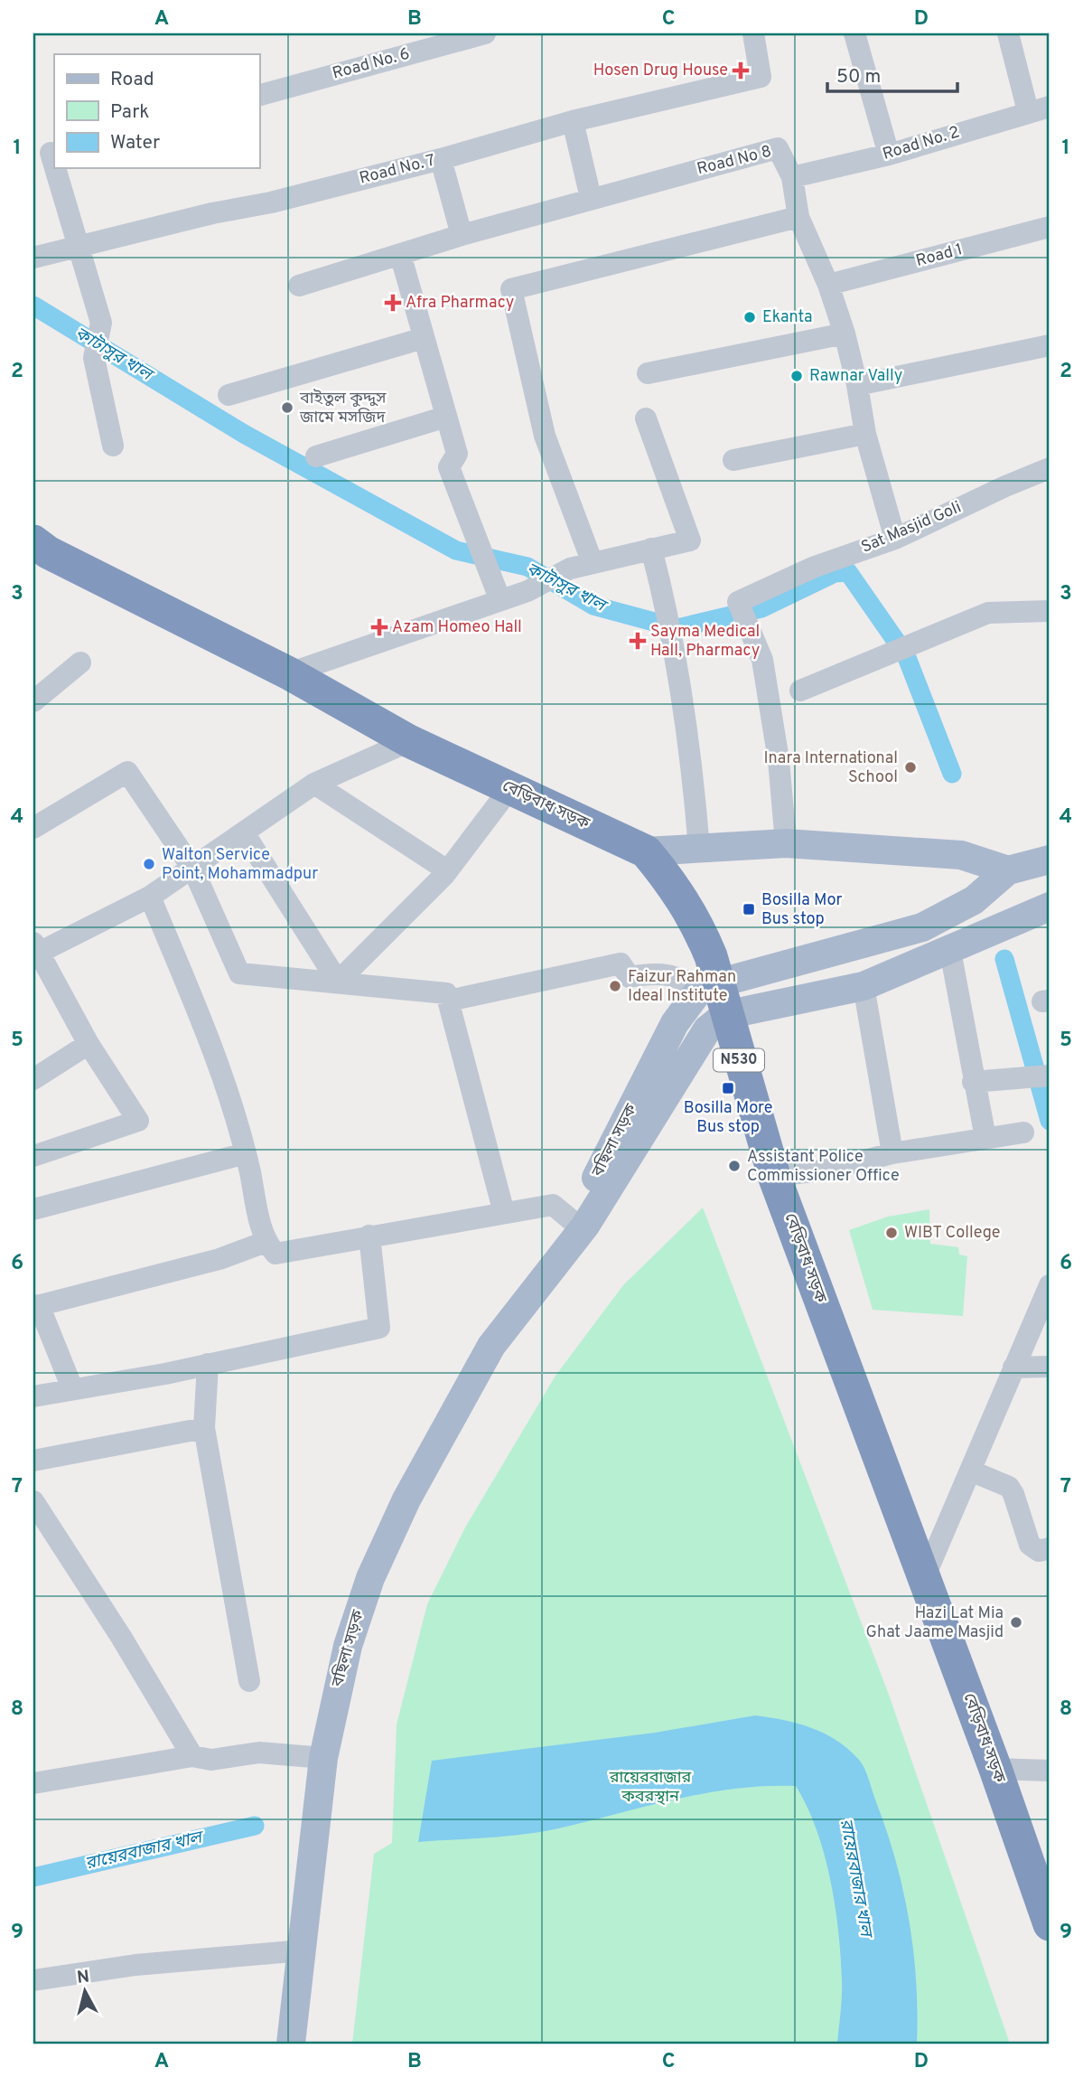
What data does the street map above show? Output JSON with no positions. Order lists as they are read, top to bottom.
{
  "streets": {
    "highway": ["বেড়িবাধ সড়ক", "N530"],
    "main road": ["বছিলা সড়ক"],
    "street": [
      "Road No. 6",
      "Road No. 2",
      "Road No 8",
      "Road No. 7",
      "Road 1",
      "Sat Masjid Goli"
    ]
  },
  "crossings": [
    ["Road No. 2", "Road No 8"],
    ["Road No 8", "Road 1"],
    ["Road No 8", "Sat Masjid Goli"],
    ["বেড়িবাধ সড়ক", "বছিলা সড়ক"]
  ],
  "water": ["কাটাসুর খাল", "রায়েরবাজার খাল"],
  "parks": ["রায়েরবাজার কবরস্থান"],
  "places": {
    "health": [
      "Hosen Drug House",
      "Afra Pharmacy",
      "Azam Homeo Hall",
      "Sayma Medical Hall, Pharmacy"
    ],
    "other": [
      "Ekanta",
      "Rawnar Vally",
      "বাইতুল কুদ্দুস জামে মসজিদ",
      "Inara International School",
      "Walton Service Point, Mohammadpur",
      "Faizur Rahman Ideal Institute",
      "Assistant Police Commissioner Office",
      "WIBT College",
      "Hazi Lat Mia Ghat Jaame Masjid"
    ],
    "transit": ["Bosilla Mor Bus stop", "Bosilla More Bus stop"]
  },
  "legend": ["Road", "Park", "Water"],
  "scale_bar": "50 m",
  "north": "top",
  "grid": {
    "columns": [
      "A",
      "B",
      "C",
      "D"
    ],
    "rows": [
      "1",
      "2",
      "3",
      "4",
      "5",
      "6",
      "7",
      "8",
      "9"
    ]
  }
}
